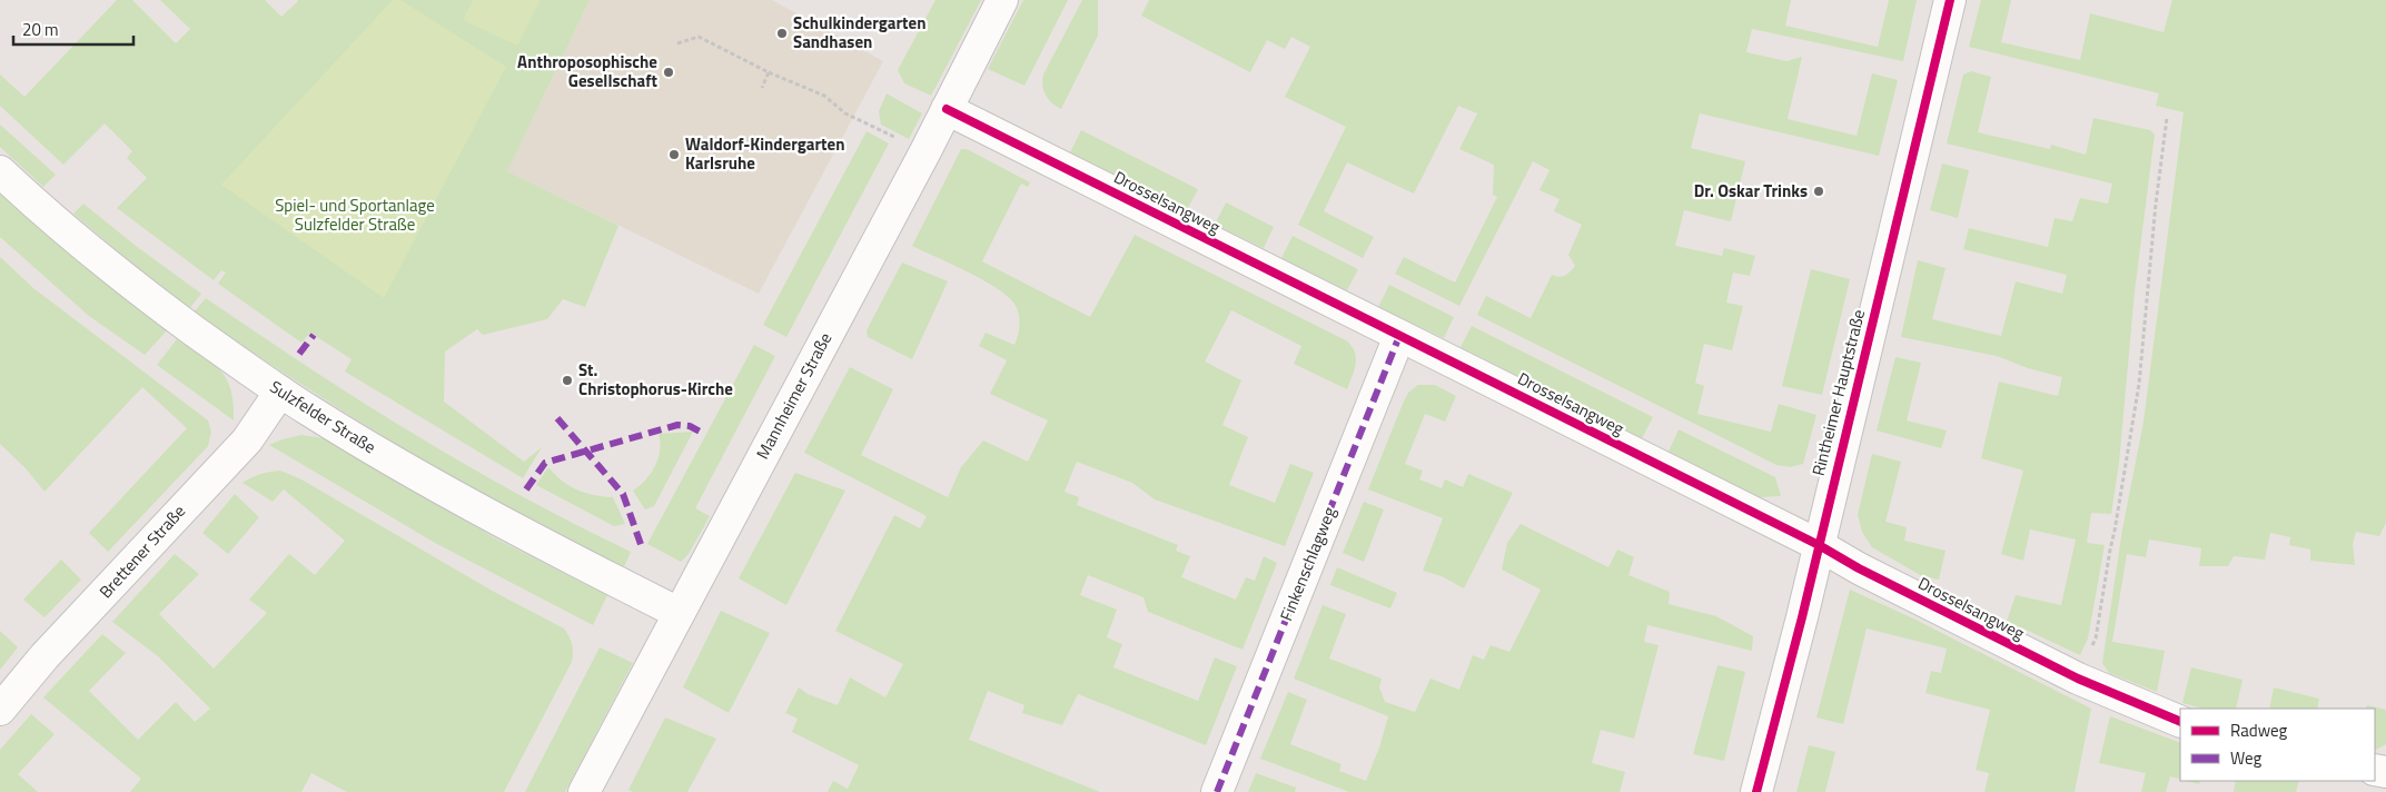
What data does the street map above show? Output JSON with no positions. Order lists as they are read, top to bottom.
{
  "streets": {
    "street": [
      "Drosselsangweg",
      "Rintheimer Hauptstraße",
      "Mannheimer Straße",
      "Sulzfelder Straße",
      "Brettener Straße",
      "Finkenschlagweg"
    ]
  },
  "crossings": [
    ["Drosselsangweg", "Rintheimer Hauptstraße"],
    ["Drosselsangweg", "Mannheimer Straße"],
    ["Drosselsangweg", "Finkenschlagweg"],
    ["Mannheimer Straße", "Sulzfelder Straße"],
    ["Sulzfelder Straße", "Brettener Straße"]
  ],
  "parks": ["Spiel- und Sportanlage Sulzfelder Straße"],
  "places": [
    "Schulkindergarten Sandhasen",
    "Anthroposophische Gesellschaft",
    "Waldorf-Kindergarten Karlsruhe",
    "Dr. Oskar Trinks",
    "St. Christophorus-Kirche"
  ],
  "legend": ["Radweg", "Weg"],
  "scale_bar": "20 m"
}
